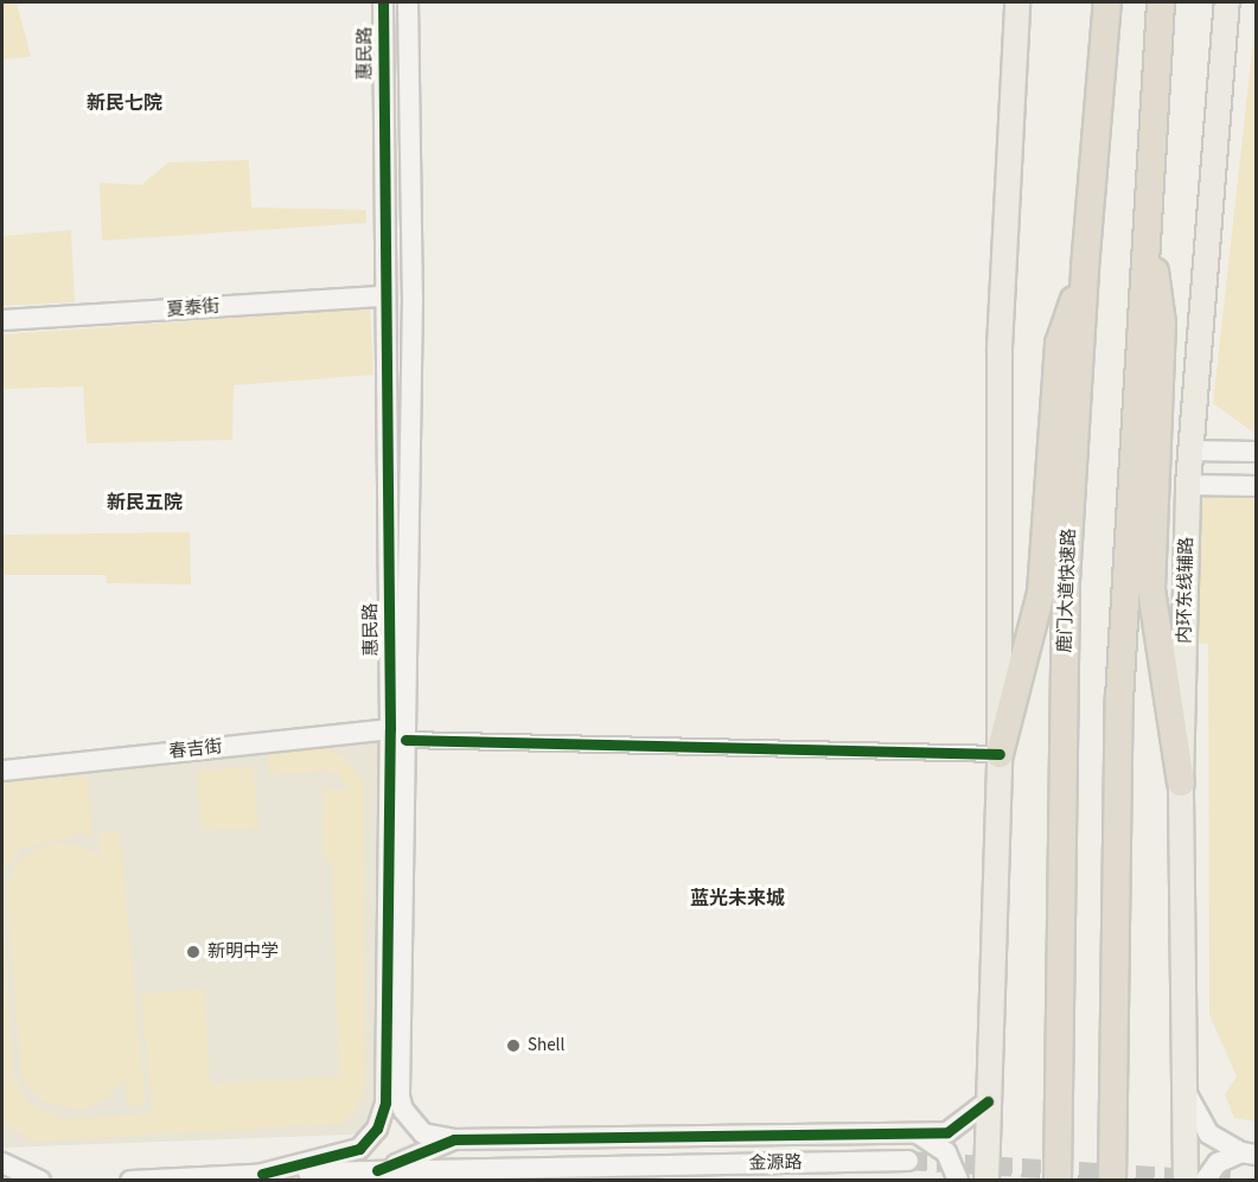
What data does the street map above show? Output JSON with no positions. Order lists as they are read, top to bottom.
{
  "streets": {
    "highway": ["鹿门大道快速路"],
    "main road": ["内环东线辅路"],
    "street": [
      "惠民路",
      "夏泰街",
      "春吉街",
      "金源路"
    ]
  },
  "crossings": [
    ["惠民路", "夏泰街"],
    ["惠民路", "春吉街"],
    ["惠民路", "金源路"]
  ],
  "districts": ["新民七院", "新民五院", "蓝光未来城"],
  "places": ["新明中学", "Shell"]
}
